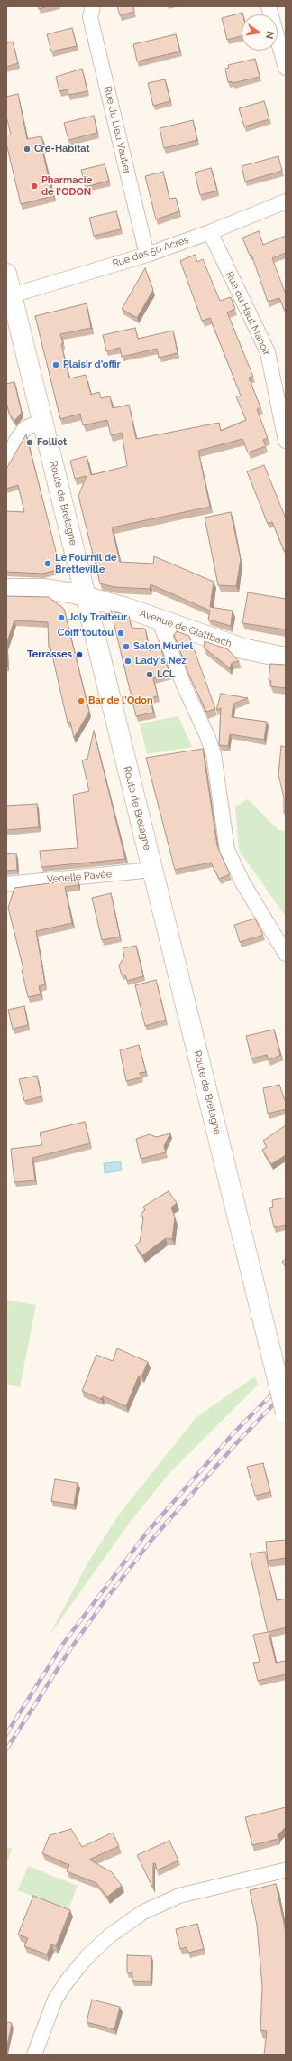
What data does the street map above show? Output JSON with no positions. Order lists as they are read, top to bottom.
{
  "streets": {
    "main road": ["Route de Bretagne", "Avenue de Glattbach"],
    "street": [
      "Rue du Lieu Vautier",
      "Rue des 50 Acres",
      "Rue du Haut Manoir",
      "Venelle Pavée"
    ]
  },
  "crossings": [
    ["Rue du Lieu Vautier", "Rue des 50 Acres"],
    ["Rue des 50 Acres", "Rue du Haut Manoir"],
    ["Rue des 50 Acres", "Route de Bretagne"],
    ["Route de Bretagne", "Avenue de Glattbach"],
    ["Route de Bretagne", "Venelle Pavée"]
  ],
  "places": [
    "Cré-Habitat",
    "Pharmacie de l'ODON",
    "Plaisir d'offir",
    "Folliot",
    "Le Fournil de Bretteville",
    "Joly Traiteur",
    "Coiff'toutou",
    "Salon Muriel",
    "Terrasses",
    "Lady's Nez",
    "LCL",
    "Bar de l'Odon"
  ],
  "north": "right"
}
